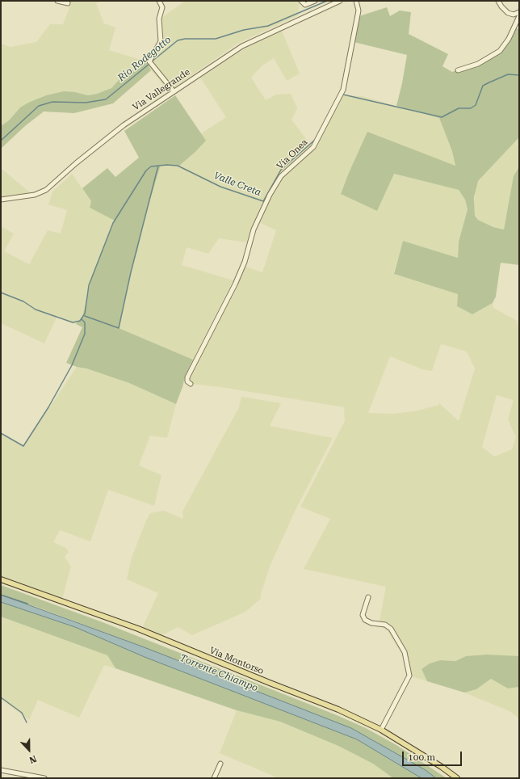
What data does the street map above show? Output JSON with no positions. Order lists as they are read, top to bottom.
{
  "streets": {
    "main road": ["Via Montorso"],
    "street": ["Via Vallegrande", "Via Onea"]
  },
  "water": ["Rio Rodegotto", "Valle Creta", "Torrente Chiampo"],
  "scale_bar": "100 m",
  "north": "bottom"
}
